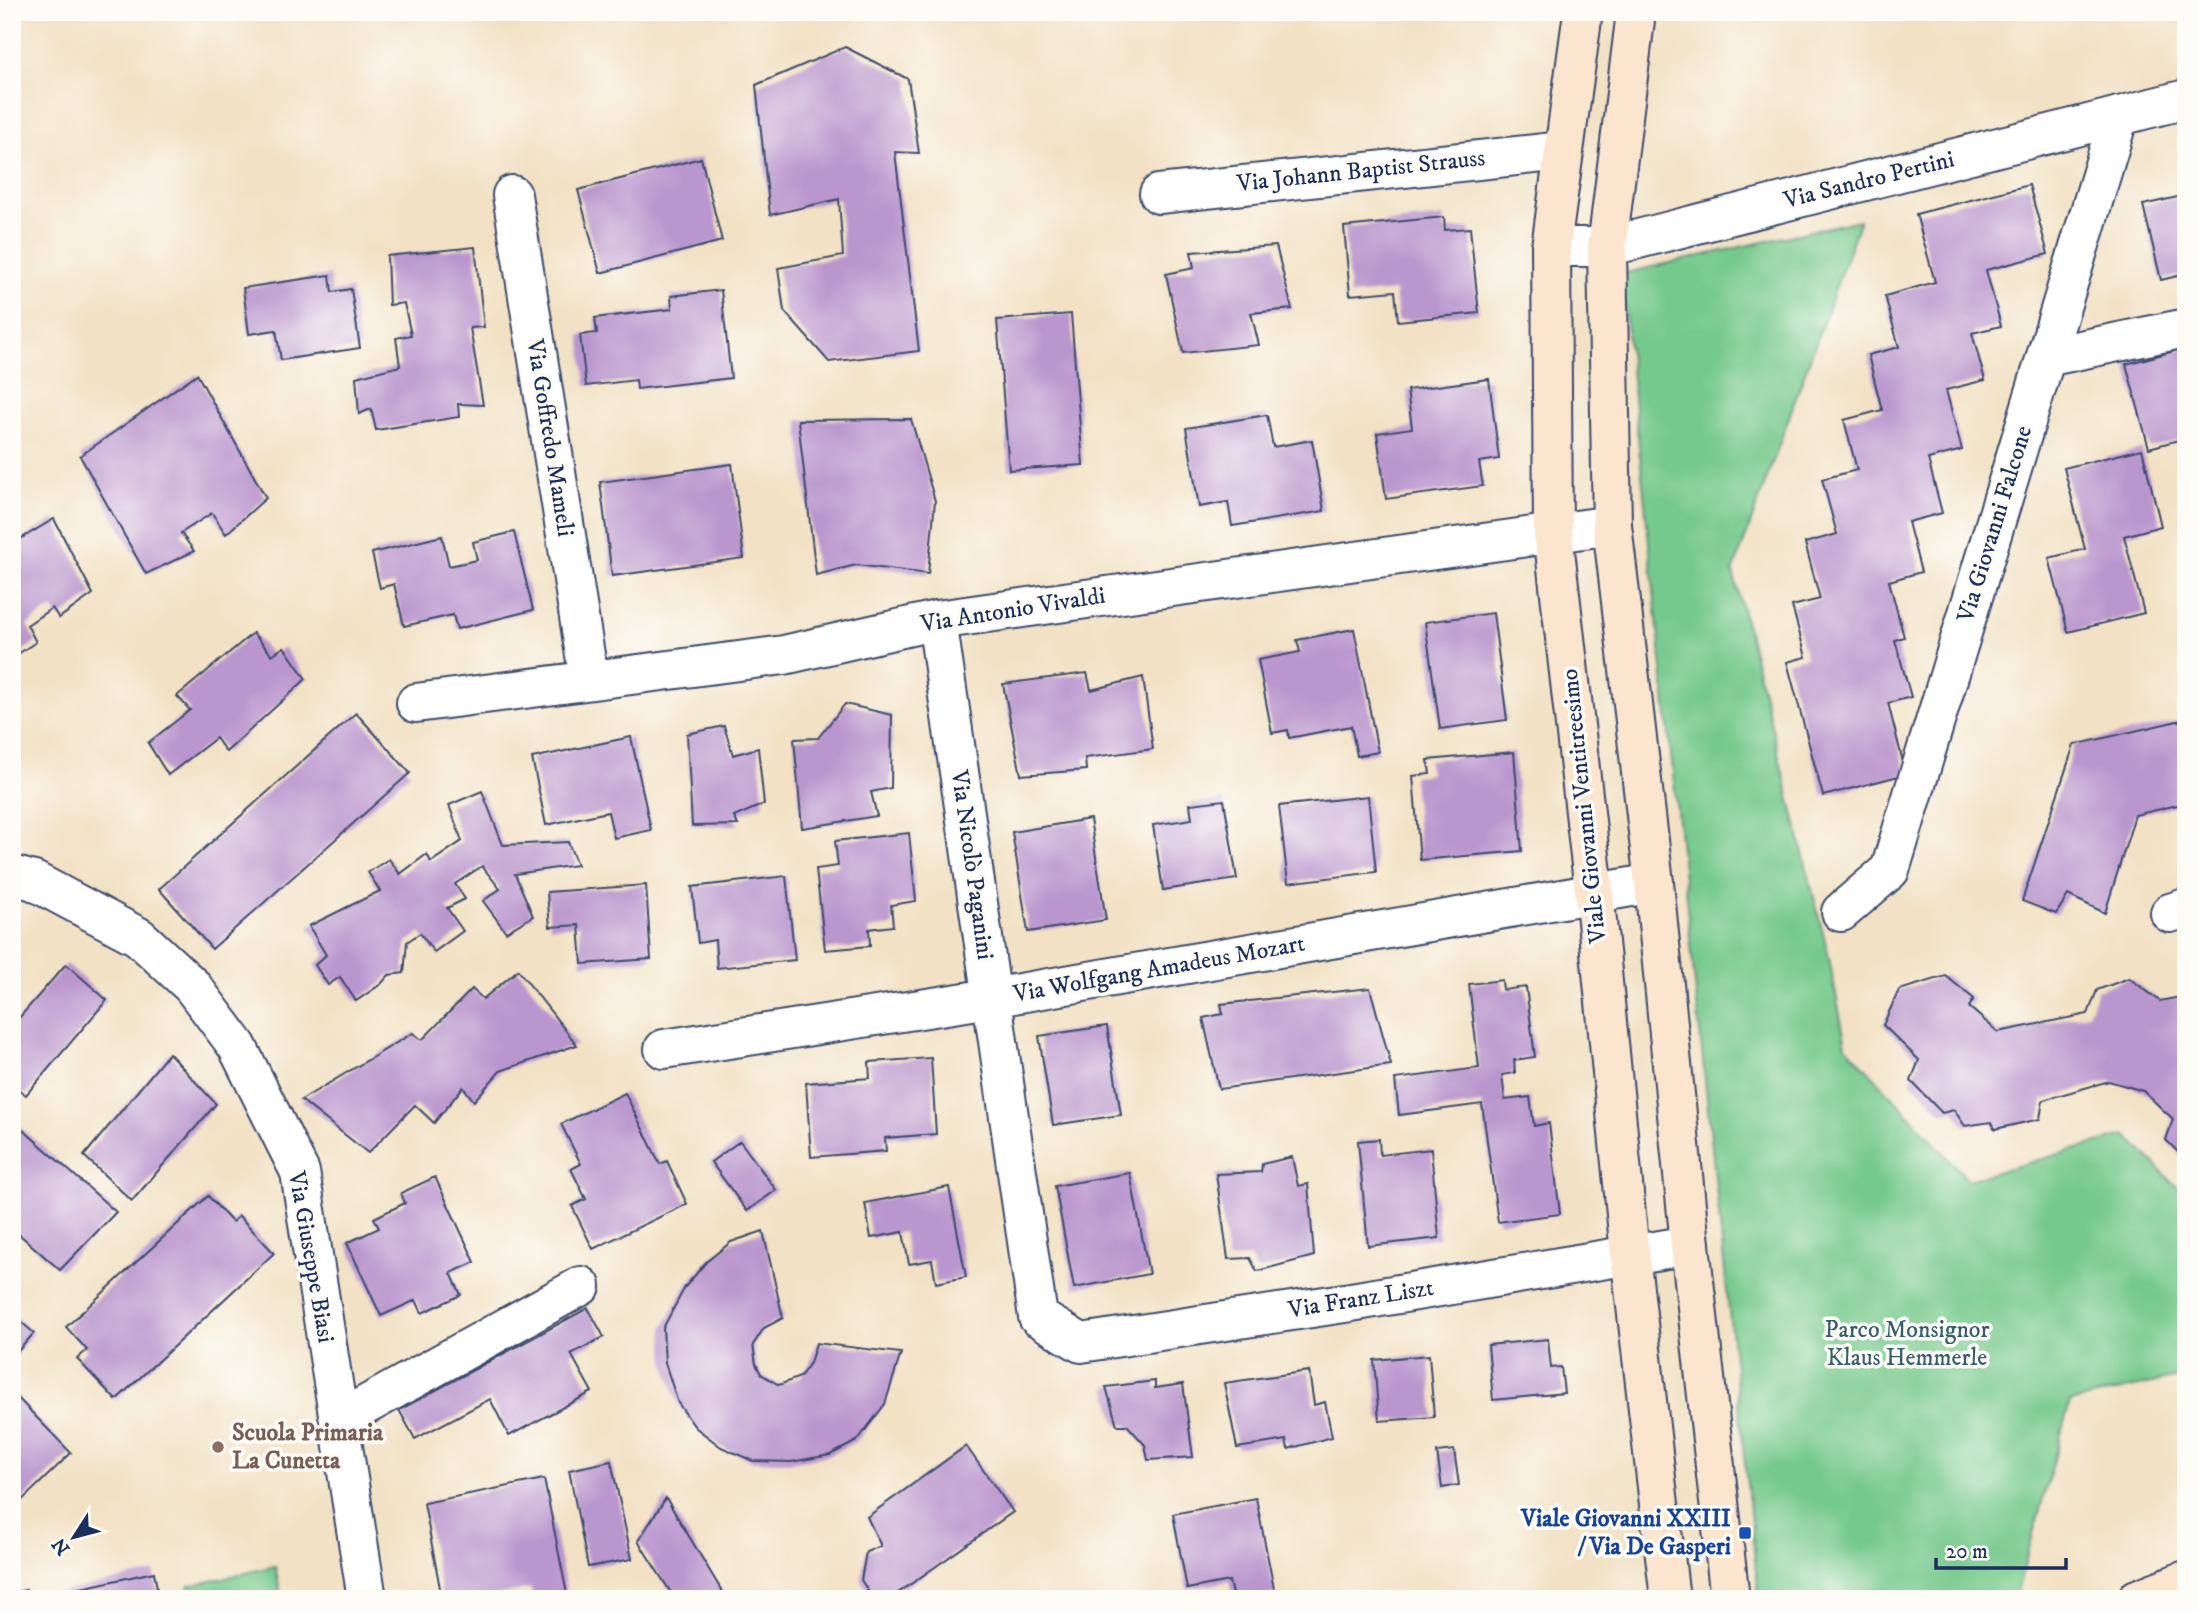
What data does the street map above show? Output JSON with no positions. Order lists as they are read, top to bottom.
{
  "streets": {
    "main road": ["Viale Giovanni Ventitreesimo"],
    "street": [
      "Via Johann Baptist Strauss",
      "Via Sandro Pertini",
      "Via Goffredo Mameli",
      "Via Giovanni Falcone",
      "Via Antonio Vivaldi",
      "Via Nicolò Paganini",
      "Via Wolfgang Amadeus Mozart",
      "Via Giuseppe Biasi",
      "Via Franz Liszt"
    ]
  },
  "crossings": [
    ["Via Johann Baptist Strauss", "Viale Giovanni Ventitreesimo"],
    ["Via Sandro Pertini", "Via Giovanni Falcone"],
    ["Via Sandro Pertini", "Viale Giovanni Ventitreesimo"],
    ["Via Goffredo Mameli", "Via Antonio Vivaldi"],
    ["Via Antonio Vivaldi", "Viale Giovanni Ventitreesimo"],
    ["Via Antonio Vivaldi", "Via Nicolò Paganini"],
    ["Viale Giovanni Ventitreesimo", "Via Wolfgang Amadeus Mozart"],
    ["Viale Giovanni Ventitreesimo", "Via Franz Liszt"],
    ["Via Nicolò Paganini", "Via Wolfgang Amadeus Mozart"],
    ["Via Nicolò Paganini", "Via Franz Liszt"]
  ],
  "parks": ["Parco Monsignor Klaus Hemmerle"],
  "places": {
    "other": ["Scuola Primaria La Cunetta"],
    "transit": ["Viale Giovanni XXIII / Via De Gasperi"]
  },
  "scale_bar": "20 m",
  "north": "bottom left"
}
